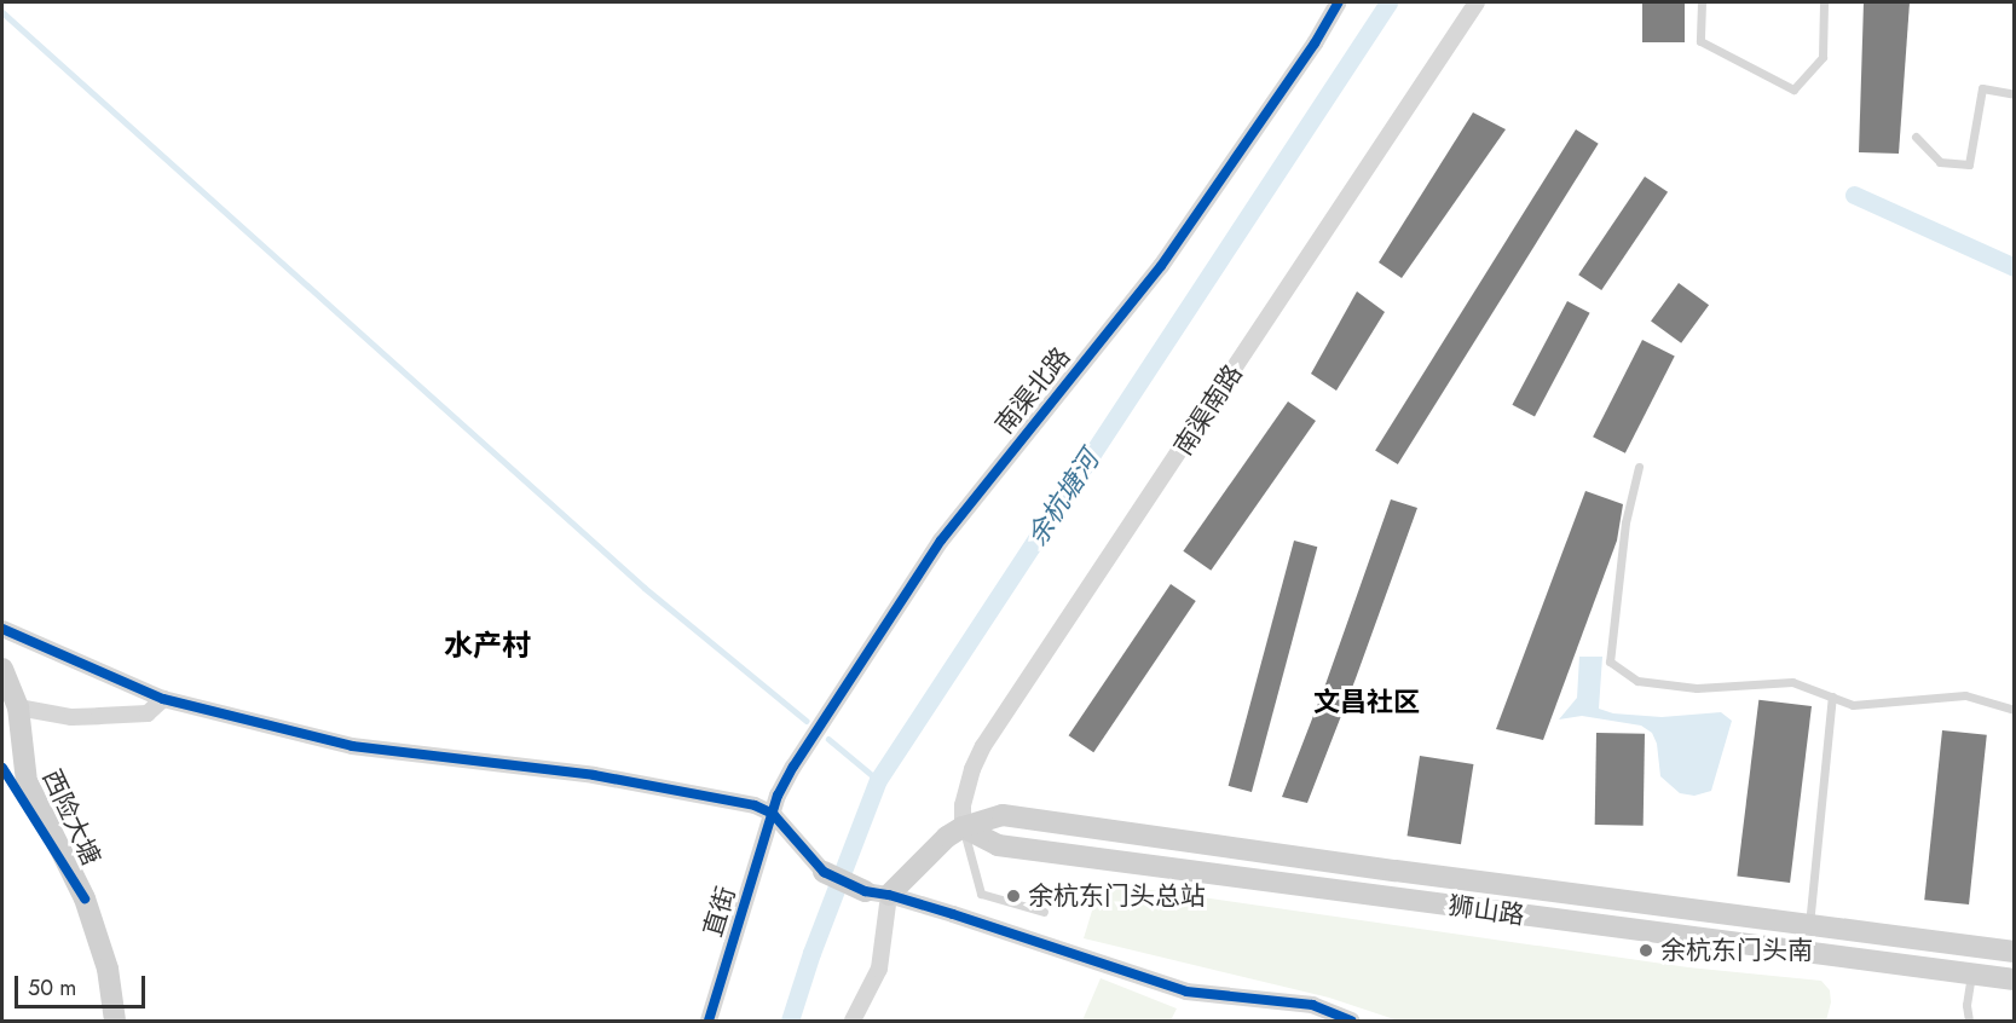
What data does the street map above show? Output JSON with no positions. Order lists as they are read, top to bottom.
{
  "streets": {
    "main road": ["西险大塘", "狮山路"],
    "street": ["南渠北路", "南渠南路", "直街"]
  },
  "crossings": [
    ["南渠北路", "直街"],
    ["南渠南路", "狮山路"]
  ],
  "districts": ["水产村", "文昌社区"],
  "water": ["余杭塘河"],
  "places": ["余杭东门头总站", "余杭东门头南"],
  "scale_bar": "50 m"
}
